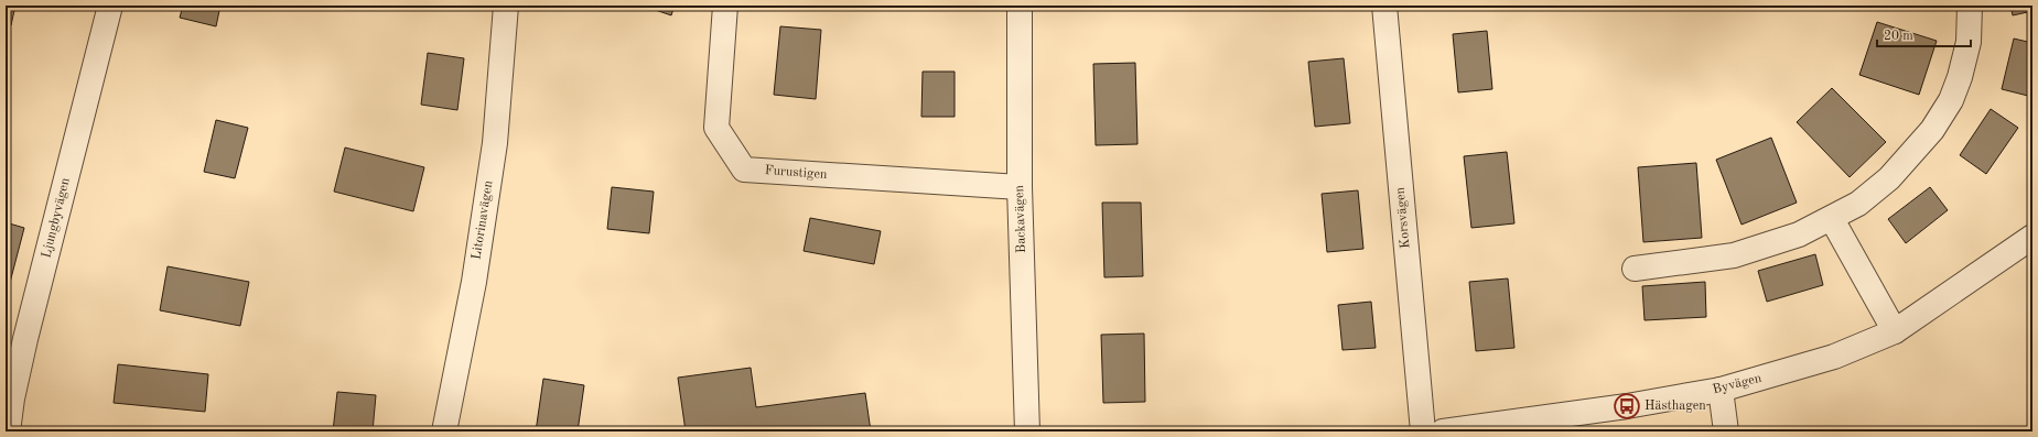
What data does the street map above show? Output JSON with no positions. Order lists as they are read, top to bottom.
{
  "streets": {
    "street": [
      "Furustigen",
      "Ljungbyvägen",
      "Korsvägen",
      "Backavägen",
      "Litorinavägen",
      "Byvägen"
    ]
  },
  "crossings": [
    ["Furustigen", "Backavägen"]
  ],
  "places": {
    "bus stop": ["Hästhagen"]
  },
  "scale_bar": "20 m"
}
